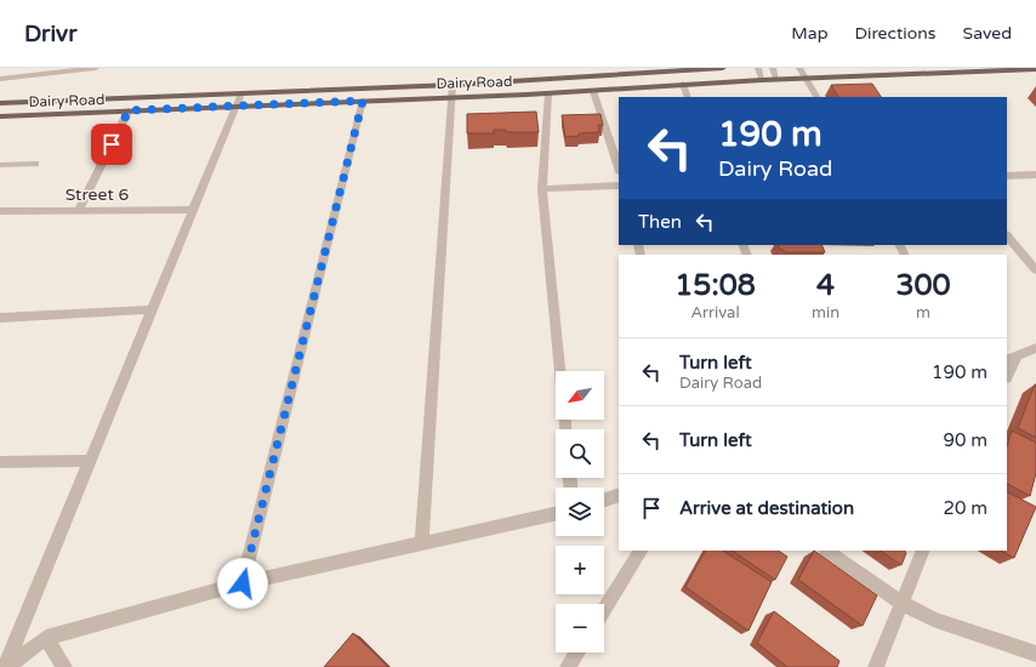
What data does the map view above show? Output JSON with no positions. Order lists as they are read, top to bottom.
{
  "streets": {
    "main road": ["Dairy Road"],
    "street": ["Street 6"]
  },
  "north": "bottom left",
  "page": {
    "header": "Drivr",
    "nav": ["Map", "Directions", "Saved"],
    "turn": ["190 m", "Dairy Road"],
    "then": "Then",
    "eta": [
      "15:08",
      "Arrival",
      "4",
      "min",
      "300",
      "m"
    ],
    "list": [
      {
        "name": "Turn left",
        "note": "Dairy Road",
        "value": "190 m"
      },
      {
        "name": "Turn left",
        "value": "90 m"
      },
      {
        "name": "Arrive at destination",
        "value": "20 m"
      }
    ],
    "map_buttons": ["+", "−"]
  }
}
